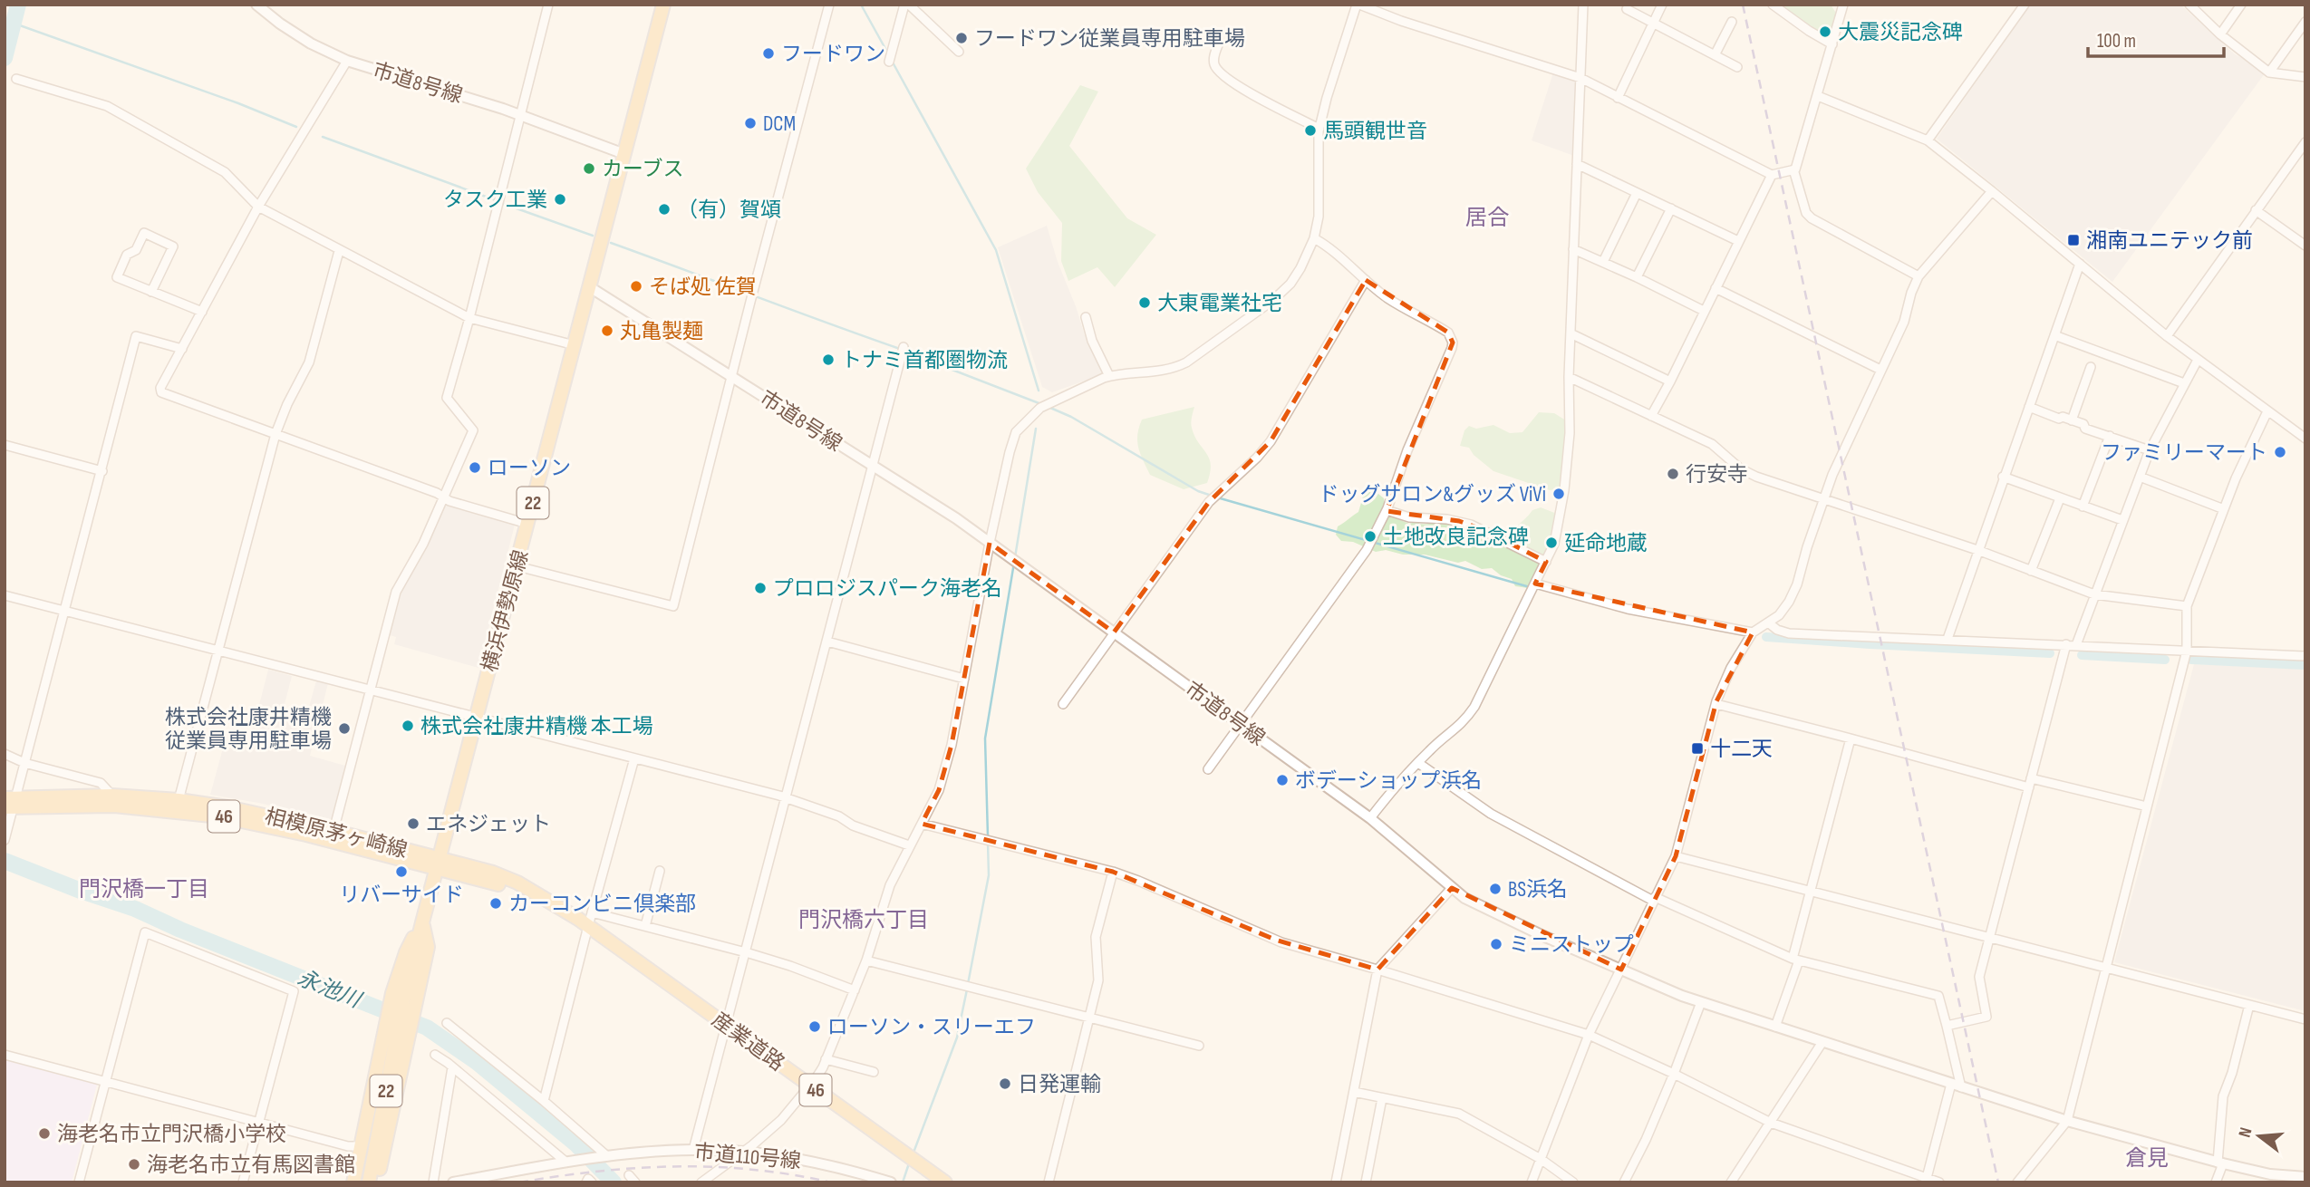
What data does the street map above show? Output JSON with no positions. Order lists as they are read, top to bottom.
{
  "streets": {
    "main road": [
      "22",
      "横浜伊勢原線",
      "46",
      "相模原茅ヶ崎線",
      "産業道路"
    ],
    "street": ["市道8号線", "市道110号線"]
  },
  "crossings": [
    ["市道8号線", "横浜伊勢原線"],
    ["横浜伊勢原線", "相模原茅ヶ崎線"],
    ["横浜伊勢原線", "産業道路"],
    ["相模原茅ヶ崎線", "産業道路"]
  ],
  "districts": [
    "居合",
    "門沢橋一丁目",
    "門沢橋六丁目",
    "倉見"
  ],
  "water": ["永池川"],
  "places": {
    "other": [
      "大震災記念碑",
      "フードワン従業員専用駐車場",
      "フードワン",
      "DCM",
      "馬頭観世音",
      "カーブス",
      "タスク工業",
      "（有）賀頌",
      "そば処 佐賀",
      "大東電業社宅",
      "丸亀製麺",
      "トナミ首都圏物流",
      "ファミリーマート",
      "ローソン",
      "行安寺",
      "ドッグサロン&グッズ ViVi",
      "土地改良記念碑",
      "延命地蔵",
      "プロロジスパーク海老名",
      "株式会社康井精機 本工場",
      "株式会社康井精機 従業員専用駐車場",
      "ボデーショップ浜名",
      "エネジェット",
      "リバーサイド",
      "BS浜名",
      "カーコンビニ倶楽部",
      "ミニストップ",
      "ローソン・スリーエフ",
      "日発運輸",
      "海老名市立門沢橋小学校",
      "海老名市立有馬図書館"
    ],
    "transit": ["湘南ユニテック前", "十二天"]
  },
  "scale_bar": "100 m",
  "north": "left"
}
